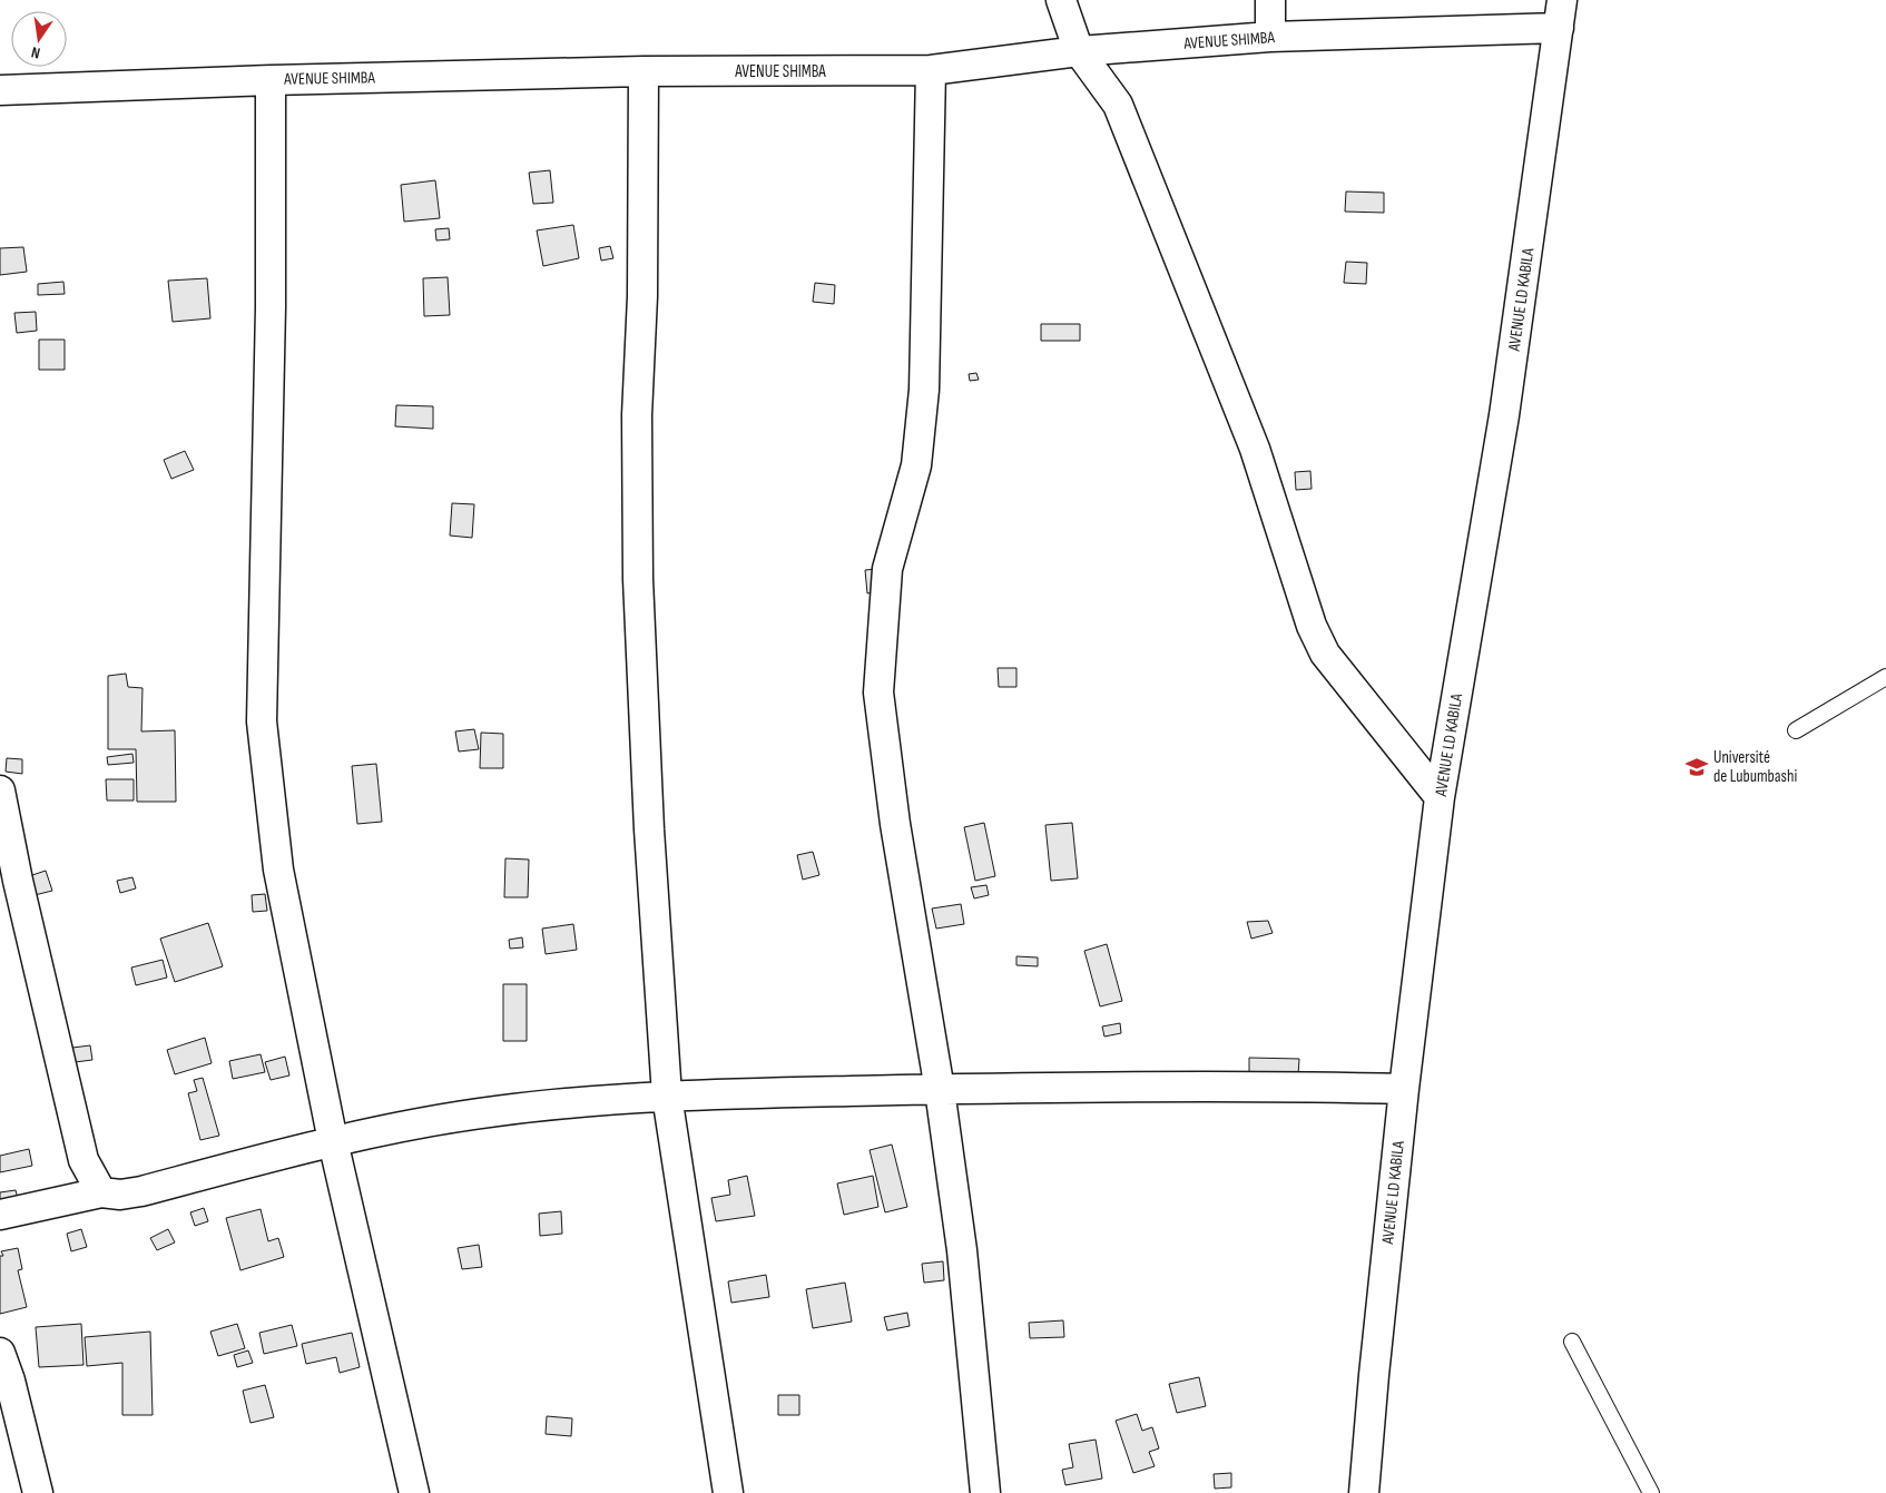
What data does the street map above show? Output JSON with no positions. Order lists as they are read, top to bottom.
{
  "streets": {
    "street": ["AVENUE SHIMBA", "AVENUE LD KABILA"]
  },
  "crossings": [
    ["AVENUE SHIMBA", "AVENUE LD KABILA"]
  ],
  "places": {
    "school or university": ["Université de Lubumbashi"]
  },
  "north": "bottom"
}
